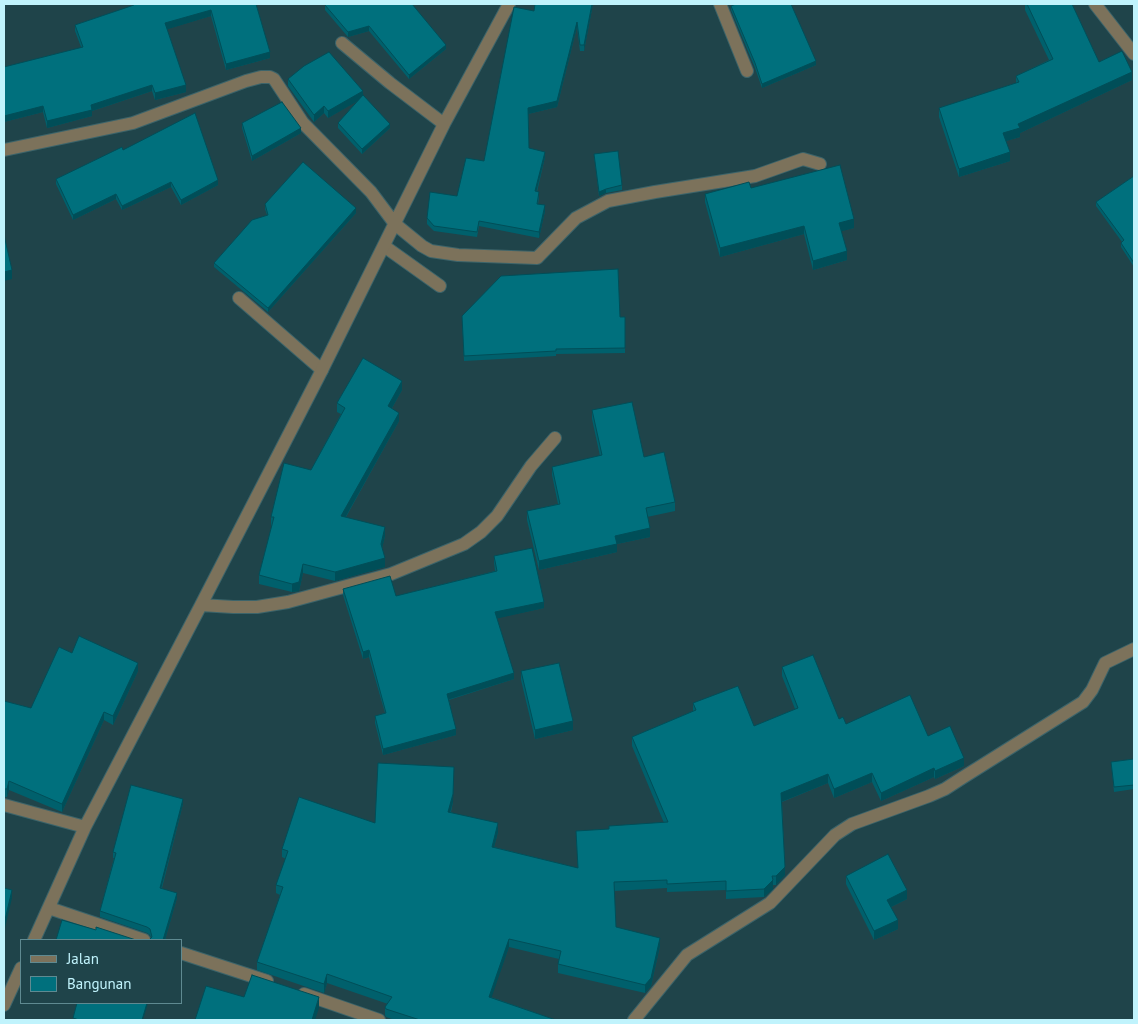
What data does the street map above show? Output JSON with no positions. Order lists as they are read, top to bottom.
{
  "legend": ["Jalan", "Bangunan"]
}
